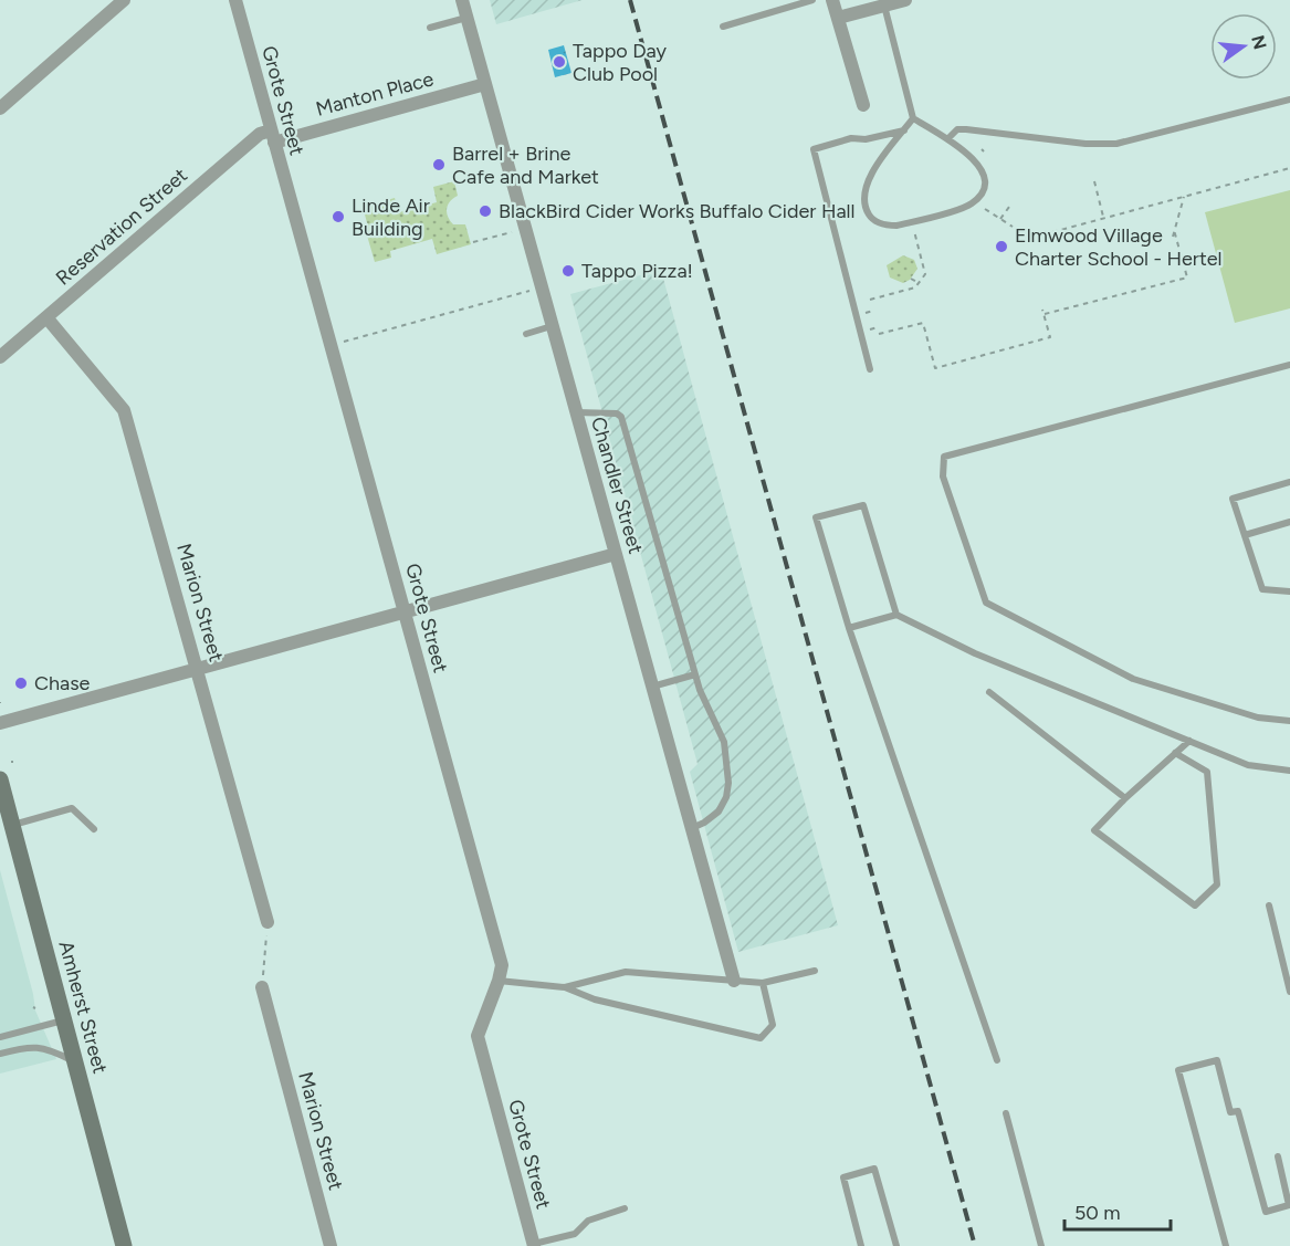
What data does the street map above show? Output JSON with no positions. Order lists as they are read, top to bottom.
{
  "streets": {
    "street": [
      "Manton Place",
      "Grote Street",
      "Reservation Street",
      "Chandler Street",
      "Marion Street",
      "Amherst Street"
    ]
  },
  "crossings": [
    ["Manton Place", "Grote Street"],
    ["Manton Place", "Reservation Street"],
    ["Manton Place", "Chandler Street"],
    ["Grote Street", "Reservation Street"],
    ["Reservation Street", "Marion Street"]
  ],
  "places": [
    "Tappo Day Club Pool",
    "Barrel + Brine Cafe and Market",
    "BlackBird Cider Works Buffalo Cider Hall",
    "Linde Air Building",
    "Elmwood Village Charter School - Hertel",
    "Tappo Pizza!",
    "Chase"
  ],
  "scale_bar": "50 m",
  "north": "right"
}
